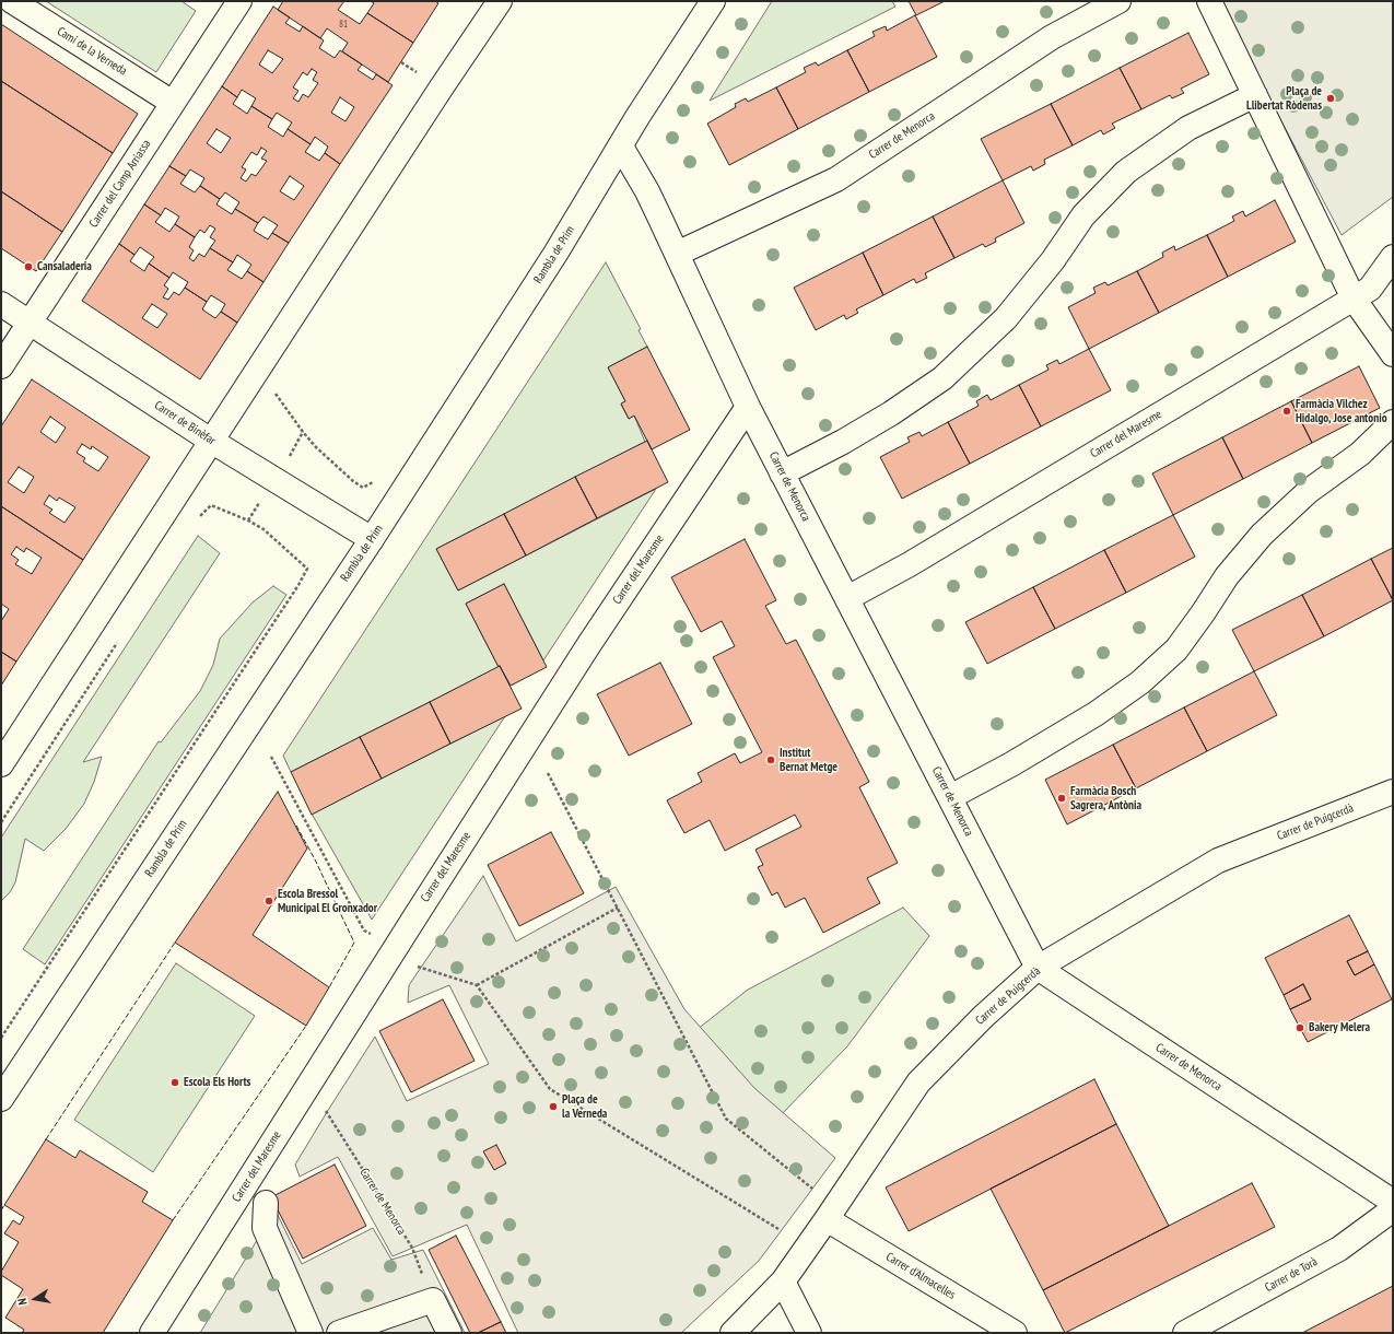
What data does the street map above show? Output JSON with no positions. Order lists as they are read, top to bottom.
{
  "streets": {
    "street": [
      "Camí de la Verneda",
      "Carrer de Menorca",
      "Carrer del Camp Arriassa",
      "Rambla de Prim",
      "Carrer de Binèfar",
      "Carrer del Maresme",
      "Carrer de Puigcerdà",
      "Carrer de Torà",
      "Carrer d'Almacelles"
    ]
  },
  "crossings": [
    ["Camí de la Verneda", "Carrer del Camp Arriassa"],
    ["Carrer de Menorca", "Rambla de Prim"],
    ["Carrer de Menorca", "Carrer del Maresme"],
    ["Carrer de Menorca", "Carrer de Puigcerdà"],
    ["Carrer del Camp Arriassa", "Carrer de Binèfar"],
    ["Rambla de Prim", "Carrer de Binèfar"],
    ["Carrer de Puigcerdà", "Carrer d'Almacelles"]
  ],
  "places": [
    "Plaça de Llibertat Ròdenas",
    "Cansaladeria",
    "Farmàcia Vilchez Hidalgo, Jose antonio",
    "Institut Bernat Metge",
    "Farmàcia Bosch Sagrera, Antònia",
    "Escola Bressol Municipal El Gronxador",
    "Bakery Melera",
    "Escola Els Horts",
    "Plaça de la Verneda"
  ],
  "house_numbers": ["81"],
  "north": "left"
}
